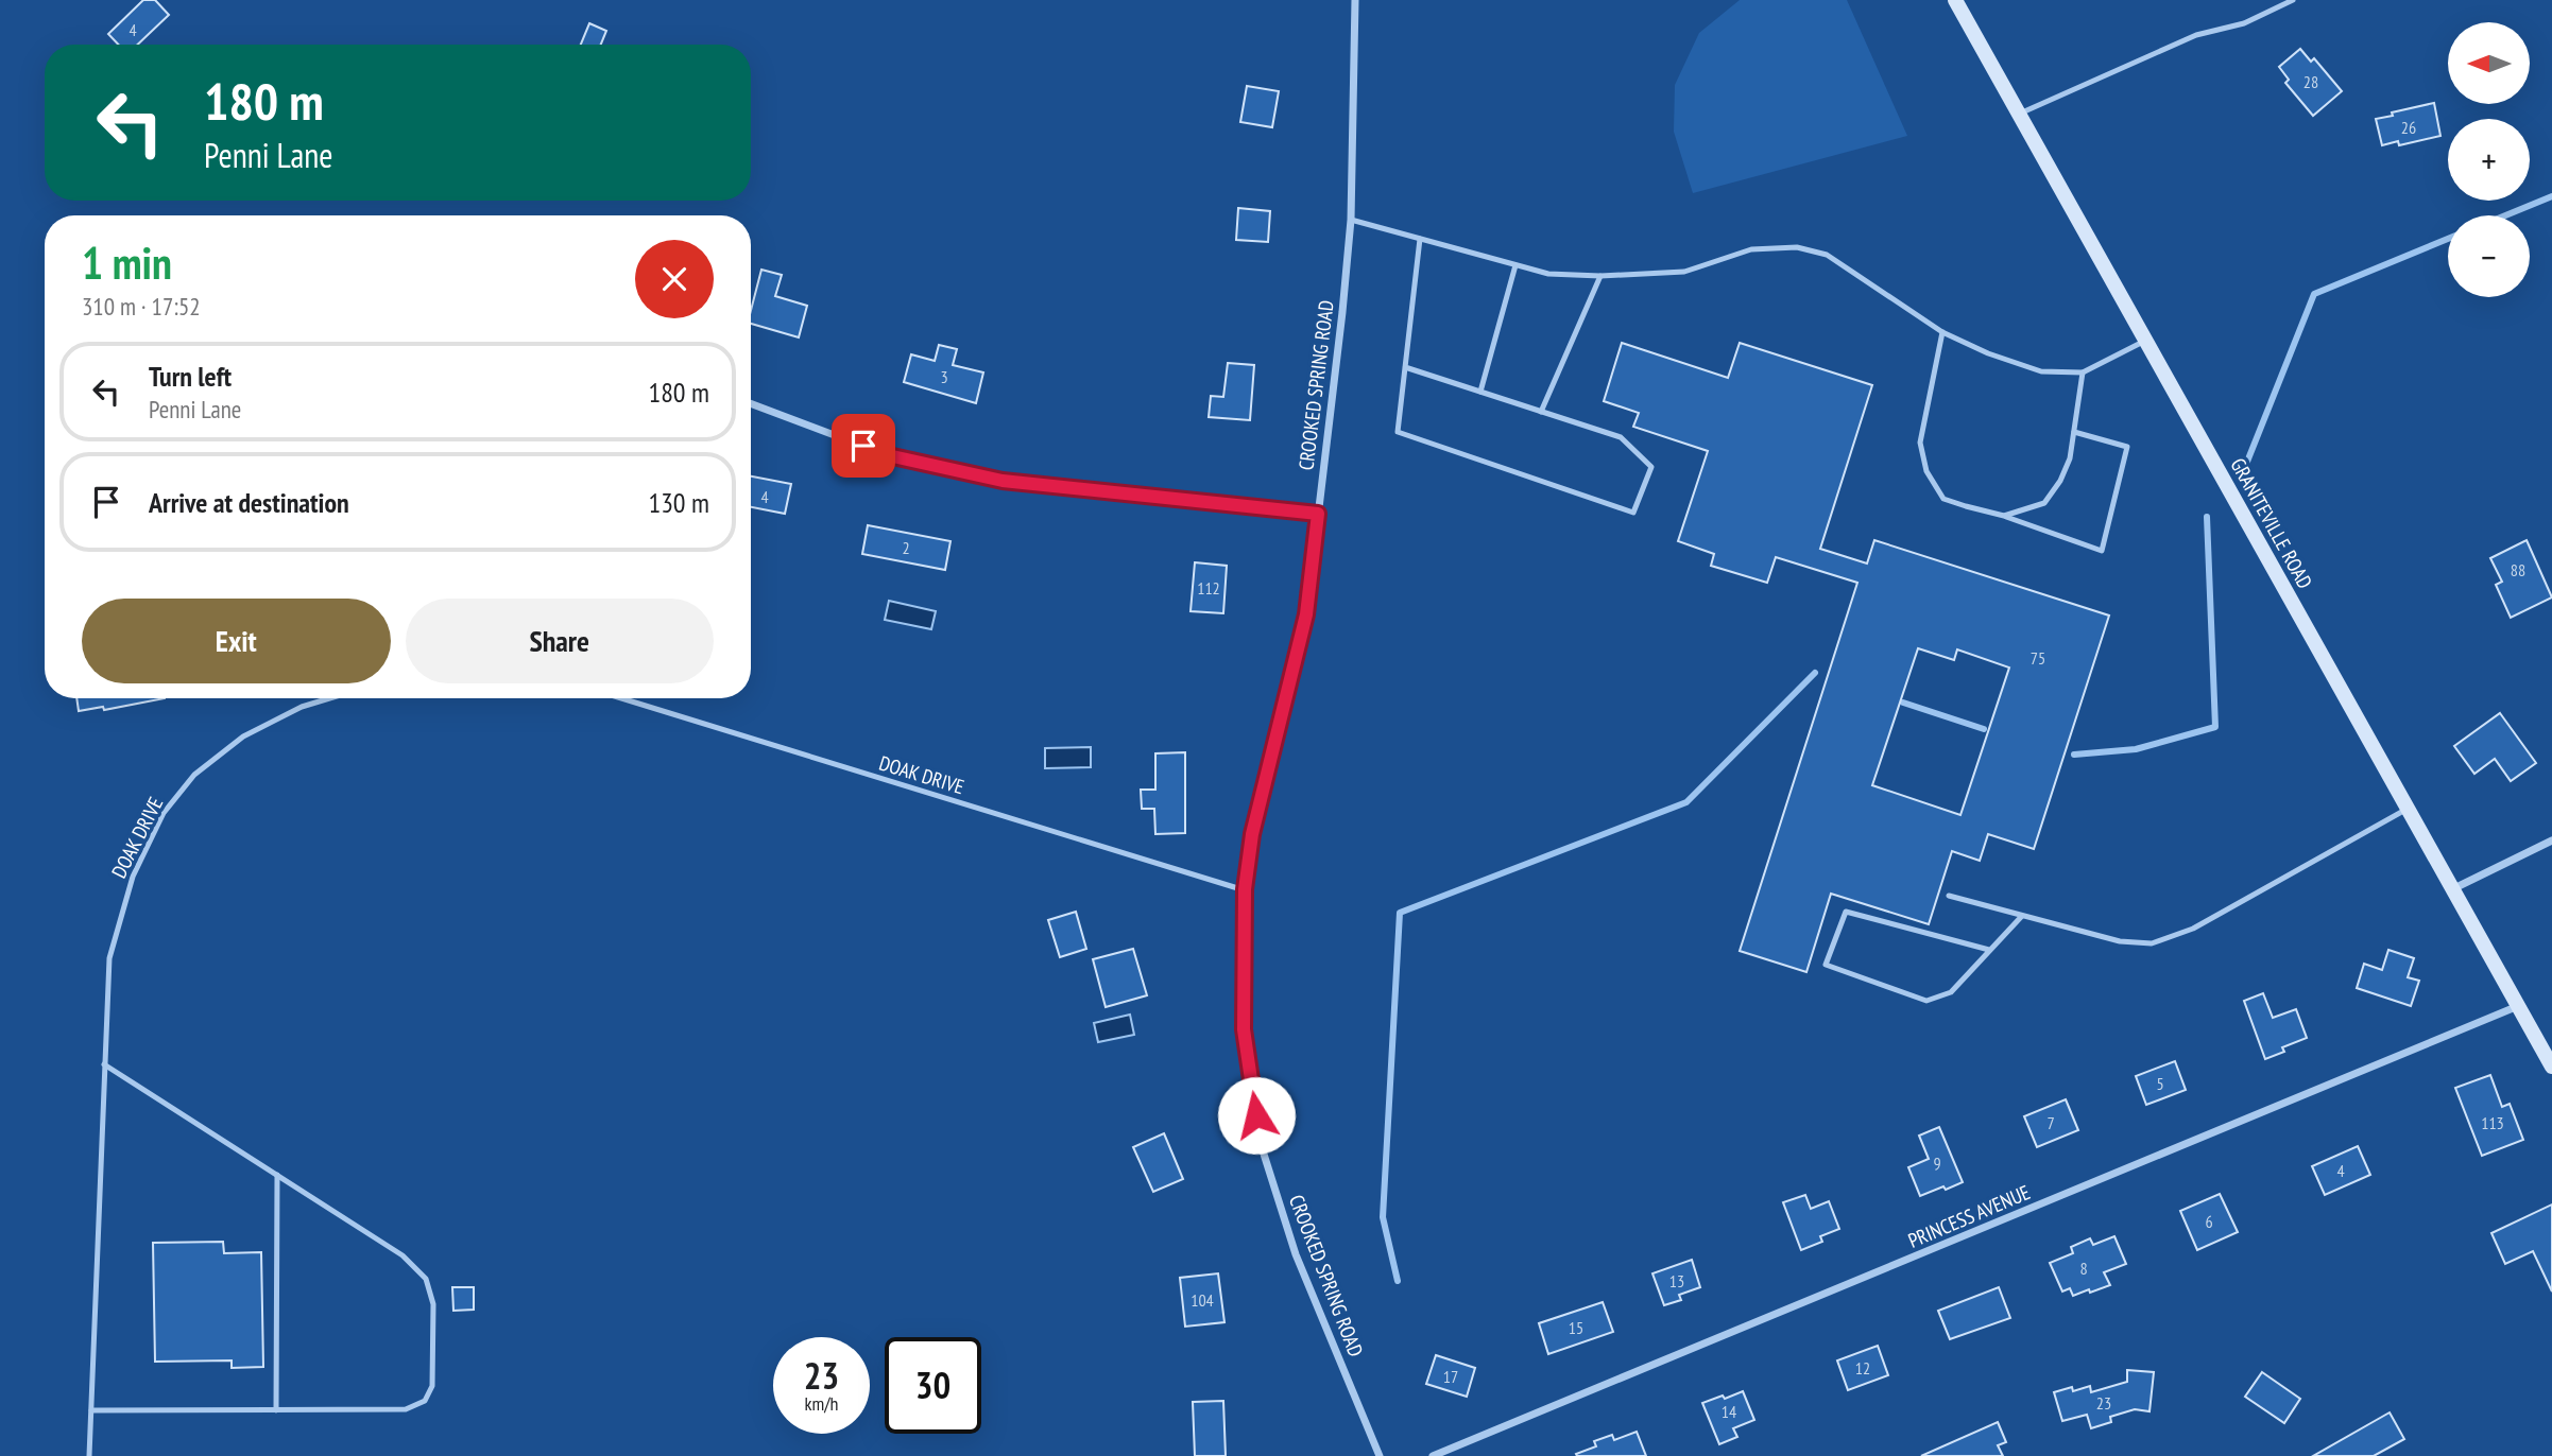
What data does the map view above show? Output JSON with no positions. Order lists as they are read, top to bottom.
{
  "streets": {
    "main road": ["GRANITEVILLE ROAD"],
    "street": ["CROOKED SPRING ROAD", "PRINCESS AVENUE"],
    "lane": ["DOAK DRIVE"]
  },
  "crossings": [
    ["CROOKED SPRING ROAD", "DOAK DRIVE"],
    ["GRANITEVILLE ROAD", "PRINCESS AVENUE"]
  ],
  "house_numbers": [
    "4",
    "28",
    "26",
    "3",
    "4",
    "2",
    "88",
    "112",
    "75",
    "5",
    "7",
    "113",
    "9",
    "4",
    "6",
    "8",
    "13",
    "104",
    "15",
    "12",
    "17",
    "23",
    "14"
  ],
  "north": "left",
  "page": {
    "map_buttons": ["+", "−"],
    "turn": ["180 m", "Penni Lane"],
    "heading": ["1 min", "310 m · 17:52"],
    "list": [
      {
        "name": "Turn left",
        "note": "Penni Lane",
        "value": "180 m"
      },
      {
        "name": "Arrive at destination",
        "value": "130 m"
      }
    ],
    "buttons": ["Exit", "Share"],
    "speed": "23 km/h",
    "limit": "30"
  }
}
